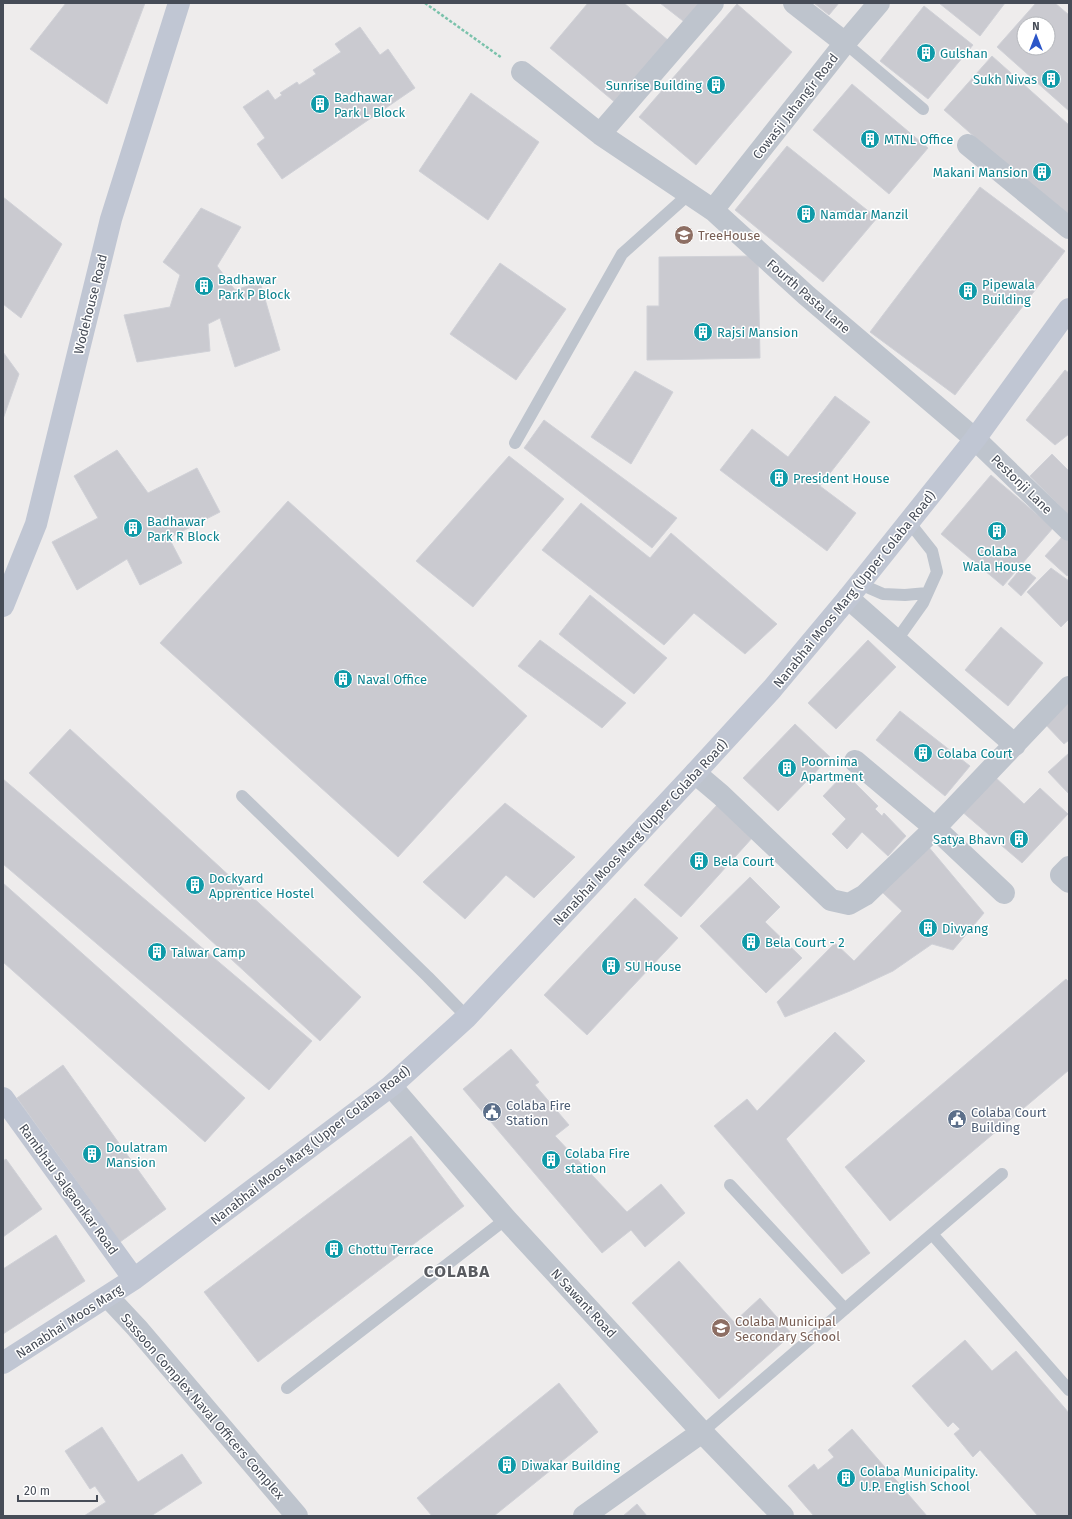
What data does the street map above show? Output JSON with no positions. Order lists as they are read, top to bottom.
{
  "streets": {
    "main road": [
      "Wodehouse Road",
      "Nanabhai Moos Marg (Upper Colaba Road)",
      "Rambhau Salgaonkar Road",
      "Nanabhai Moos Marg"
    ],
    "street": [
      "Cowasji Jahangir Road",
      "Fourth Pasta Lane",
      "Pestonji Lane",
      "N Sawant Road",
      "Sassoon Complex Naval Officers Complex"
    ]
  },
  "crossings": [
    ["Cowasji Jahangir Road", "Fourth Pasta Lane"],
    ["Fourth Pasta Lane", "Pestonji Lane"],
    ["Fourth Pasta Lane", "Nanabhai Moos Marg (Upper Colaba Road)"],
    ["Pestonji Lane", "Nanabhai Moos Marg (Upper Colaba Road)"],
    ["Nanabhai Moos Marg (Upper Colaba Road)", "Rambhau Salgaonkar Road"],
    ["Nanabhai Moos Marg (Upper Colaba Road)", "N Sawant Road"],
    ["Nanabhai Moos Marg (Upper Colaba Road)", "Nanabhai Moos Marg"],
    ["Rambhau Salgaonkar Road", "Nanabhai Moos Marg"],
    ["Nanabhai Moos Marg", "Sassoon Complex Naval Officers Complex"]
  ],
  "districts": ["COLABA"],
  "places": {
    "building": [
      "Gulshan",
      "Sukh Nivas",
      "Sunrise Building",
      "Badhawar Park L Block",
      "MTNL Office",
      "Makani Mansion",
      "Namdar Manzil",
      "Badhawar Park P Block",
      "Pipewala Building",
      "Rajsi Mansion",
      "President House",
      "Badhawar Park R Block",
      "Colaba Wala House",
      "Naval Office",
      "Colaba Court",
      "Poornima Apartment",
      "Satya Bhavn",
      "Bela Court",
      "Dockyard Apprentice Hostel",
      "Divyang",
      "Bela Court - 2",
      "Talwar Camp",
      "SU House",
      "Doulatram Mansion",
      "Colaba Fire station",
      "Chottu Terrace",
      "Diwakar Building",
      "Colaba Municipality. U.P. English School"
    ],
    "school or university": ["TreeHouse", "Colaba Municipal Secondary School"],
    "public building": ["Colaba Fire Station", "Colaba Court Building"]
  },
  "scale_bar": "20 m",
  "north": "top"
}
